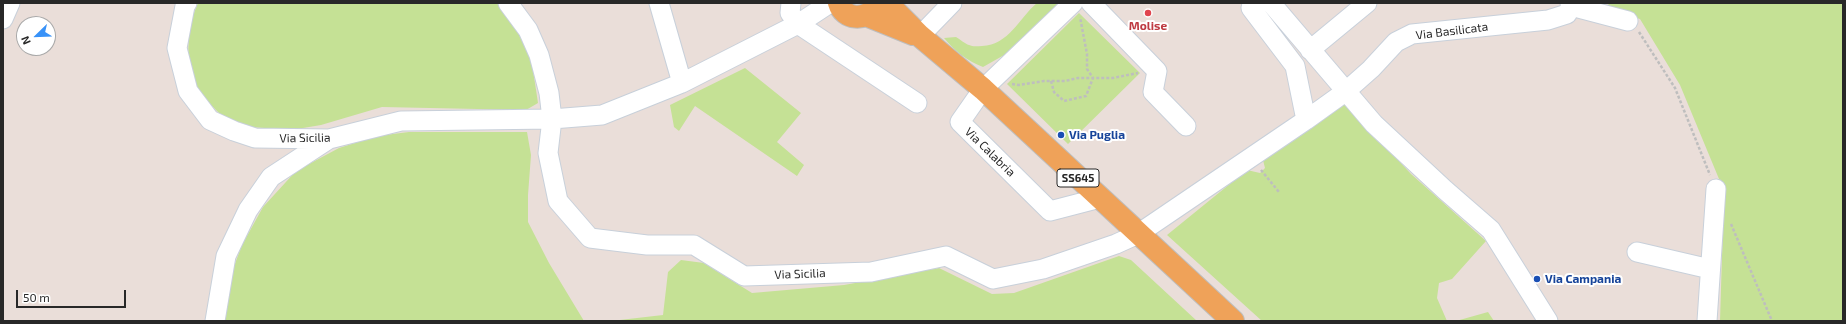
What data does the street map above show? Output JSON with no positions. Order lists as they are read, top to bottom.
{
  "streets": {
    "main road": ["SS645"],
    "street": ["Via Basilicata", "Via Sicilia", "Via Calabria"]
  },
  "crossings": [
    ["Via Sicilia", "SS645"],
    ["Via Calabria", "SS645"]
  ],
  "places": ["Molise", "Via Puglia", "Via Campania"],
  "scale_bar": "50 m",
  "north": "bottom left"
}
